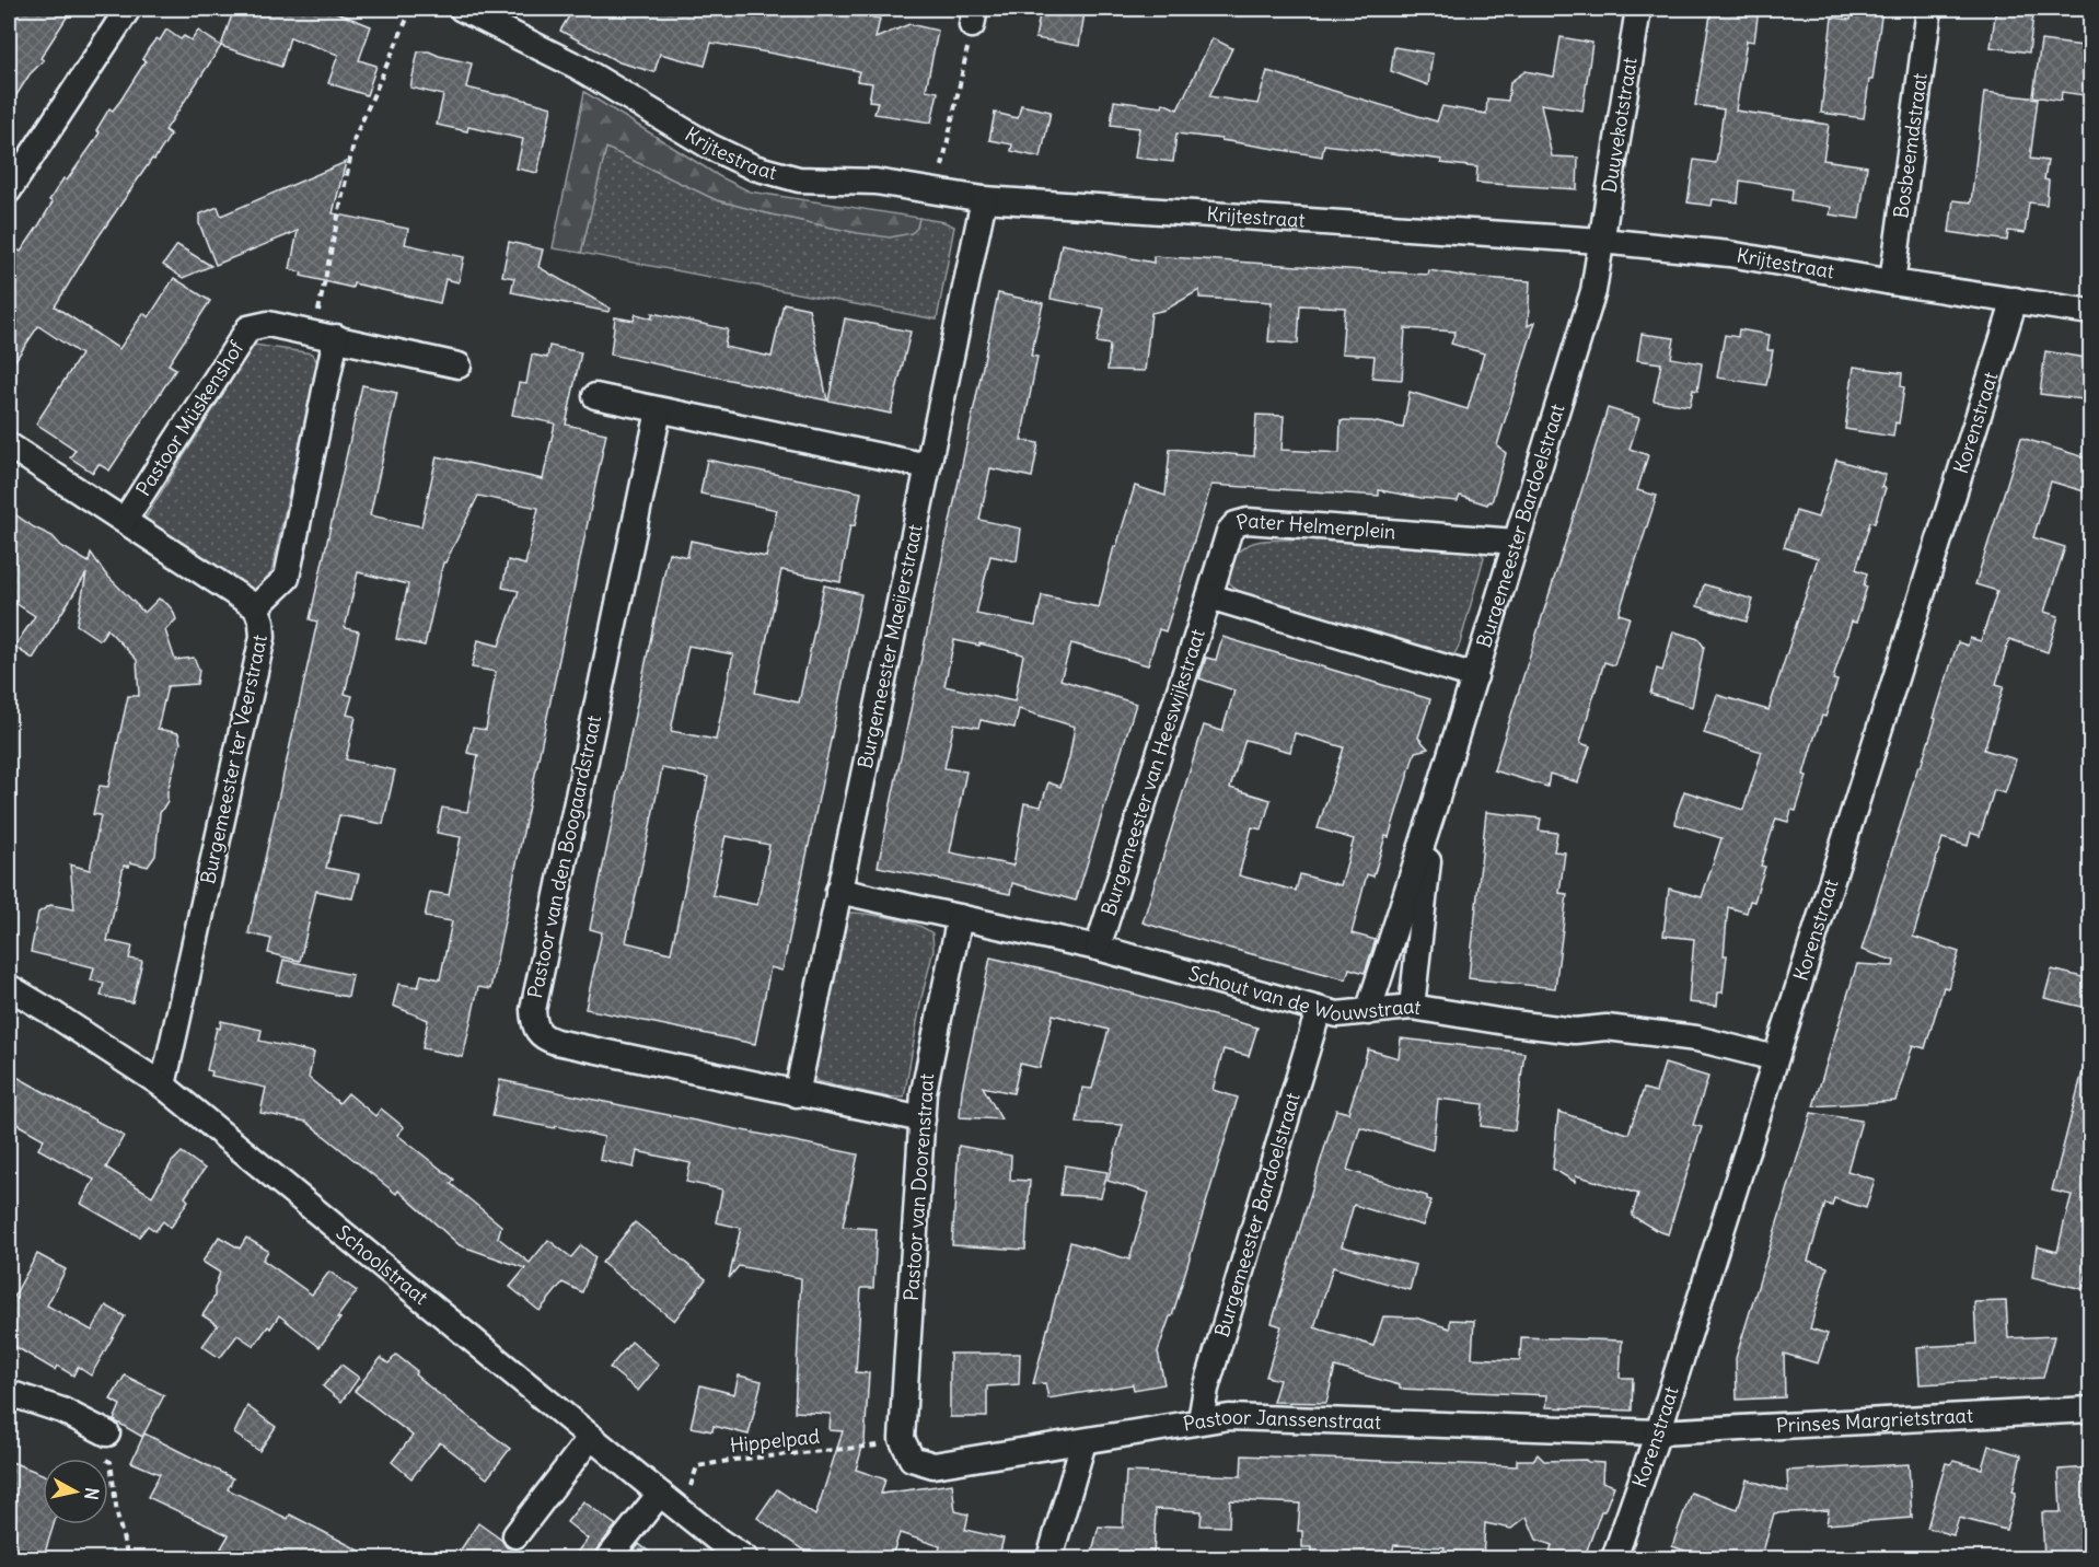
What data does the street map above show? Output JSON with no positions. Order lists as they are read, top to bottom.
{
  "streets": {
    "street": [
      "Duyvekotstraat",
      "Bosbeemdstraat",
      "Krijtestraat",
      "Pastoor Müskenshof",
      "Korenstraat",
      "Burgemeester Bardoelstraat",
      "Pater Helmerplein",
      "Burgemeester Maeijerstraat",
      "Burgemeester ter Veerstraat",
      "Burgemeester van Heeswijkstraat",
      "Pastoor van den Boogaardstraat",
      "Schout van de Wouwstraat",
      "Pastoor van Doorenstraat",
      "Schoolstraat",
      "Prinses Margrietstraat",
      "Pastoor Janssenstraat"
    ],
    "path": ["Hippelpad"]
  },
  "crossings": [
    ["Duyvekotstraat", "Krijtestraat"],
    ["Duyvekotstraat", "Burgemeester Bardoelstraat"],
    ["Bosbeemdstraat", "Krijtestraat"],
    ["Krijtestraat", "Korenstraat"],
    ["Krijtestraat", "Burgemeester Bardoelstraat"],
    ["Krijtestraat", "Burgemeester Maeijerstraat"],
    ["Pastoor Müskenshof", "Burgemeester ter Veerstraat"],
    ["Korenstraat", "Schout van de Wouwstraat"],
    ["Korenstraat", "Prinses Margrietstraat"],
    ["Korenstraat", "Pastoor Janssenstraat"],
    ["Burgemeester Bardoelstraat", "Pater Helmerplein"],
    ["Burgemeester Bardoelstraat", "Schout van de Wouwstraat"],
    ["Burgemeester Bardoelstraat", "Pastoor Janssenstraat"],
    ["Pater Helmerplein", "Burgemeester van Heeswijkstraat"],
    ["Burgemeester Maeijerstraat", "Pastoor van den Boogaardstraat"],
    ["Burgemeester Maeijerstraat", "Schout van de Wouwstraat"],
    ["Burgemeester ter Veerstraat", "Schoolstraat"],
    ["Burgemeester van Heeswijkstraat", "Schout van de Wouwstraat"],
    ["Pastoor van den Boogaardstraat", "Pastoor van Doorenstraat"],
    ["Schout van de Wouwstraat", "Pastoor van Doorenstraat"],
    ["Pastoor van Doorenstraat", "Pastoor Janssenstraat"],
    ["Pastoor van Doorenstraat", "Hippelpad"],
    ["Schoolstraat", "Hippelpad"],
    ["Prinses Margrietstraat", "Pastoor Janssenstraat"],
    ["Pastoor Janssenstraat", "Hippelpad"]
  ],
  "north": "right"
}
